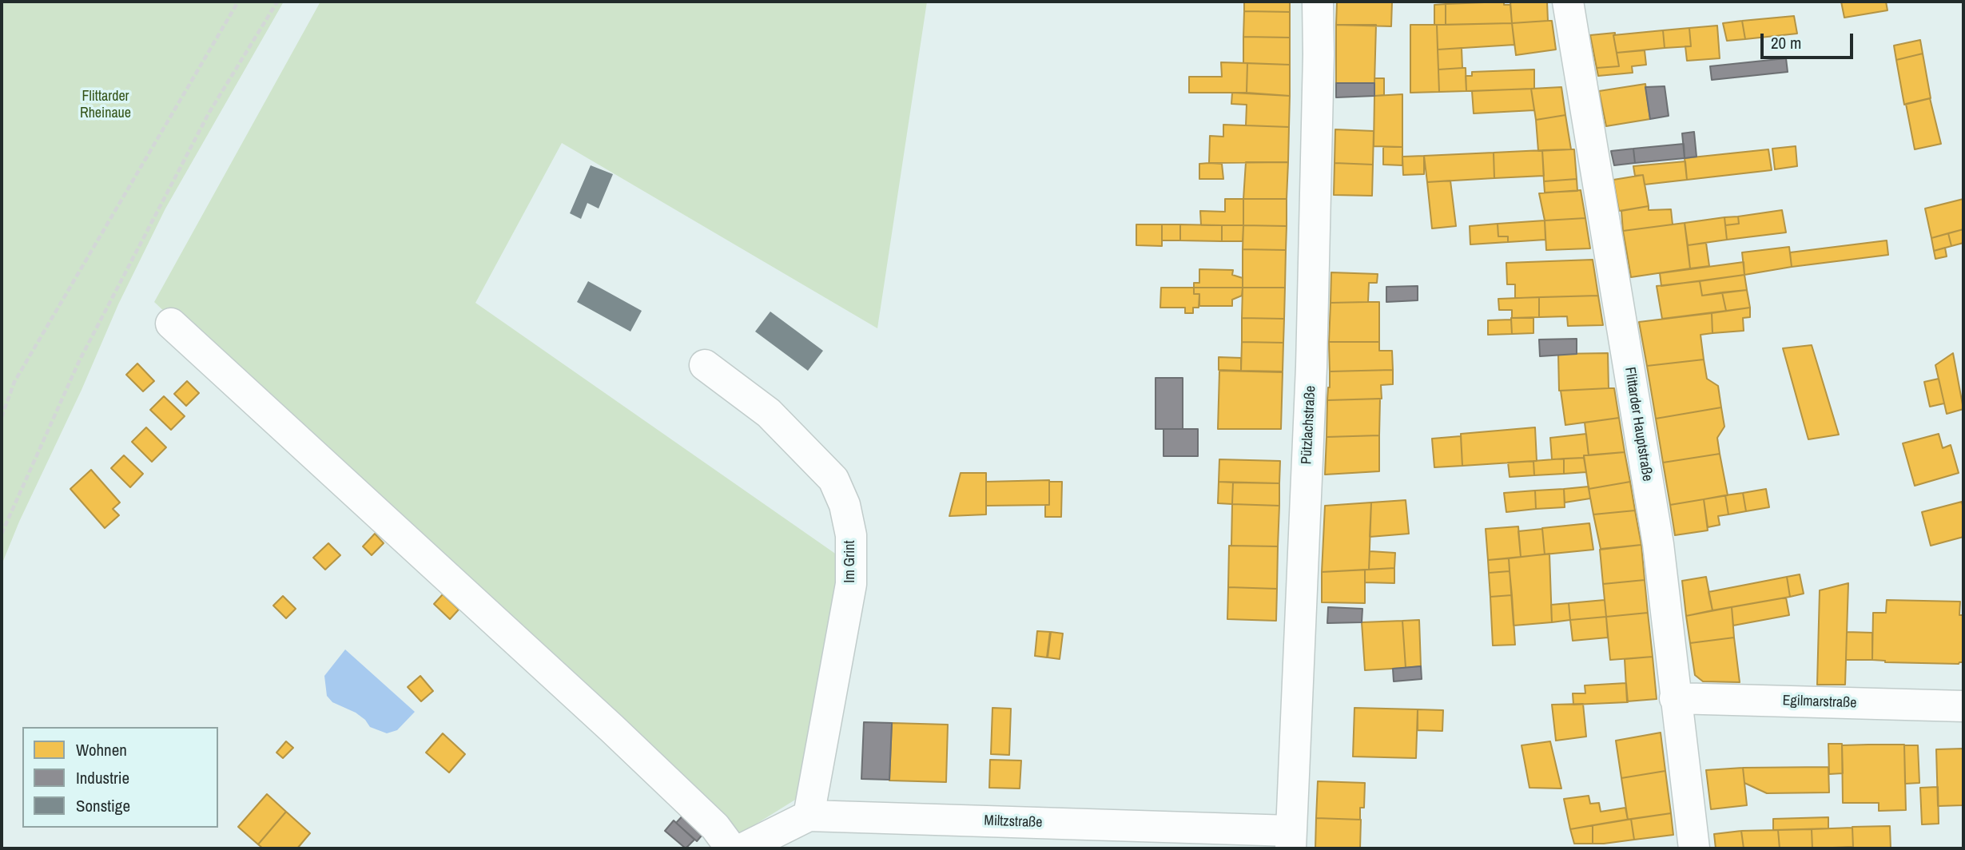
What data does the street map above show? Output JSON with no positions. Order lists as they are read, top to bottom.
{
  "streets": {
    "street": [
      "Flittarder Hauptstraße",
      "Pützlachstraße",
      "Im Grint",
      "Egilmarstraße",
      "Miltzstraße"
    ]
  },
  "crossings": [
    ["Flittarder Hauptstraße", "Egilmarstraße"],
    ["Pützlachstraße", "Miltzstraße"],
    ["Im Grint", "Miltzstraße"]
  ],
  "parks": ["Flittarder Rheinaue"],
  "legend": ["Wohnen", "Industrie", "Sonstige"],
  "scale_bar": "20 m"
}
